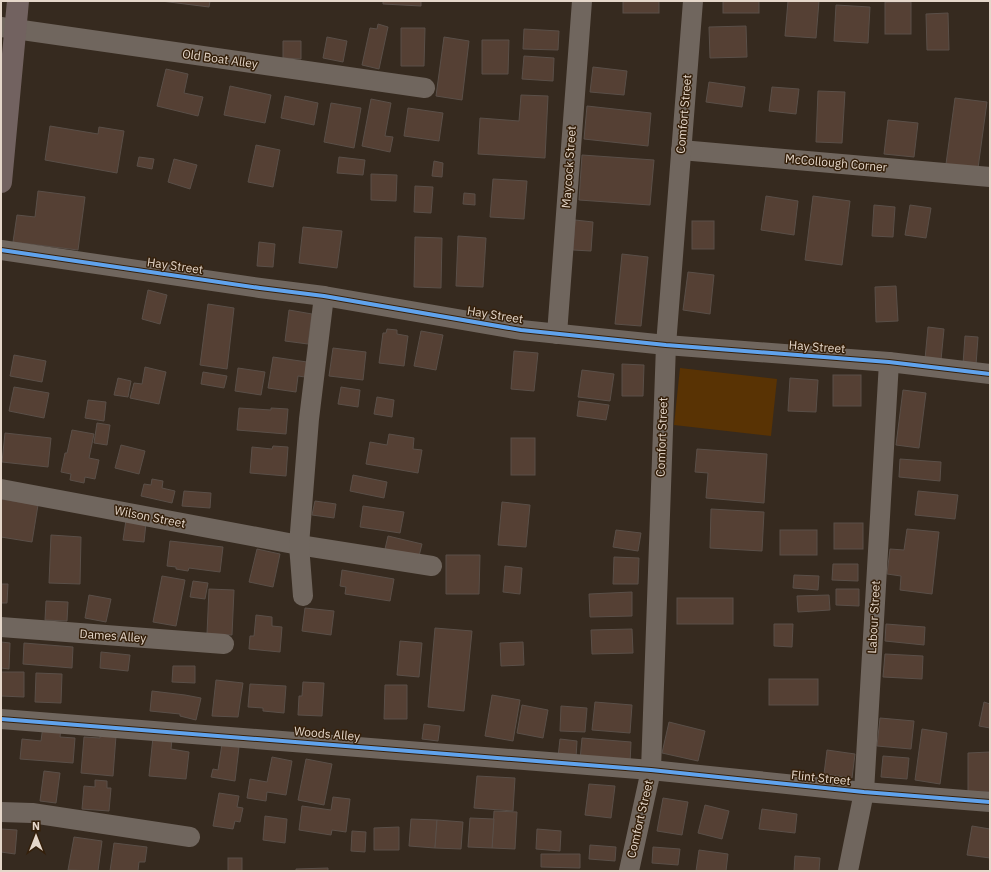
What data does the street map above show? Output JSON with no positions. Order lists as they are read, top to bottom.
{
  "streets": {
    "street": [
      "Old Boat Alley",
      "Comfort Street",
      "McCollough Corner",
      "Maycock Street",
      "Hay Street",
      "Wilson Street",
      "Labour Street",
      "Dames Alley",
      "Woods Alley",
      "Flint Street"
    ]
  },
  "crossings": [
    ["Comfort Street", "McCollough Corner"],
    ["Comfort Street", "Hay Street"],
    ["Comfort Street", "Woods Alley"],
    ["Comfort Street", "Flint Street"],
    ["Maycock Street", "Hay Street"],
    ["Hay Street", "Labour Street"],
    ["Labour Street", "Flint Street"],
    ["Woods Alley", "Flint Street"]
  ],
  "north": "top"
}
